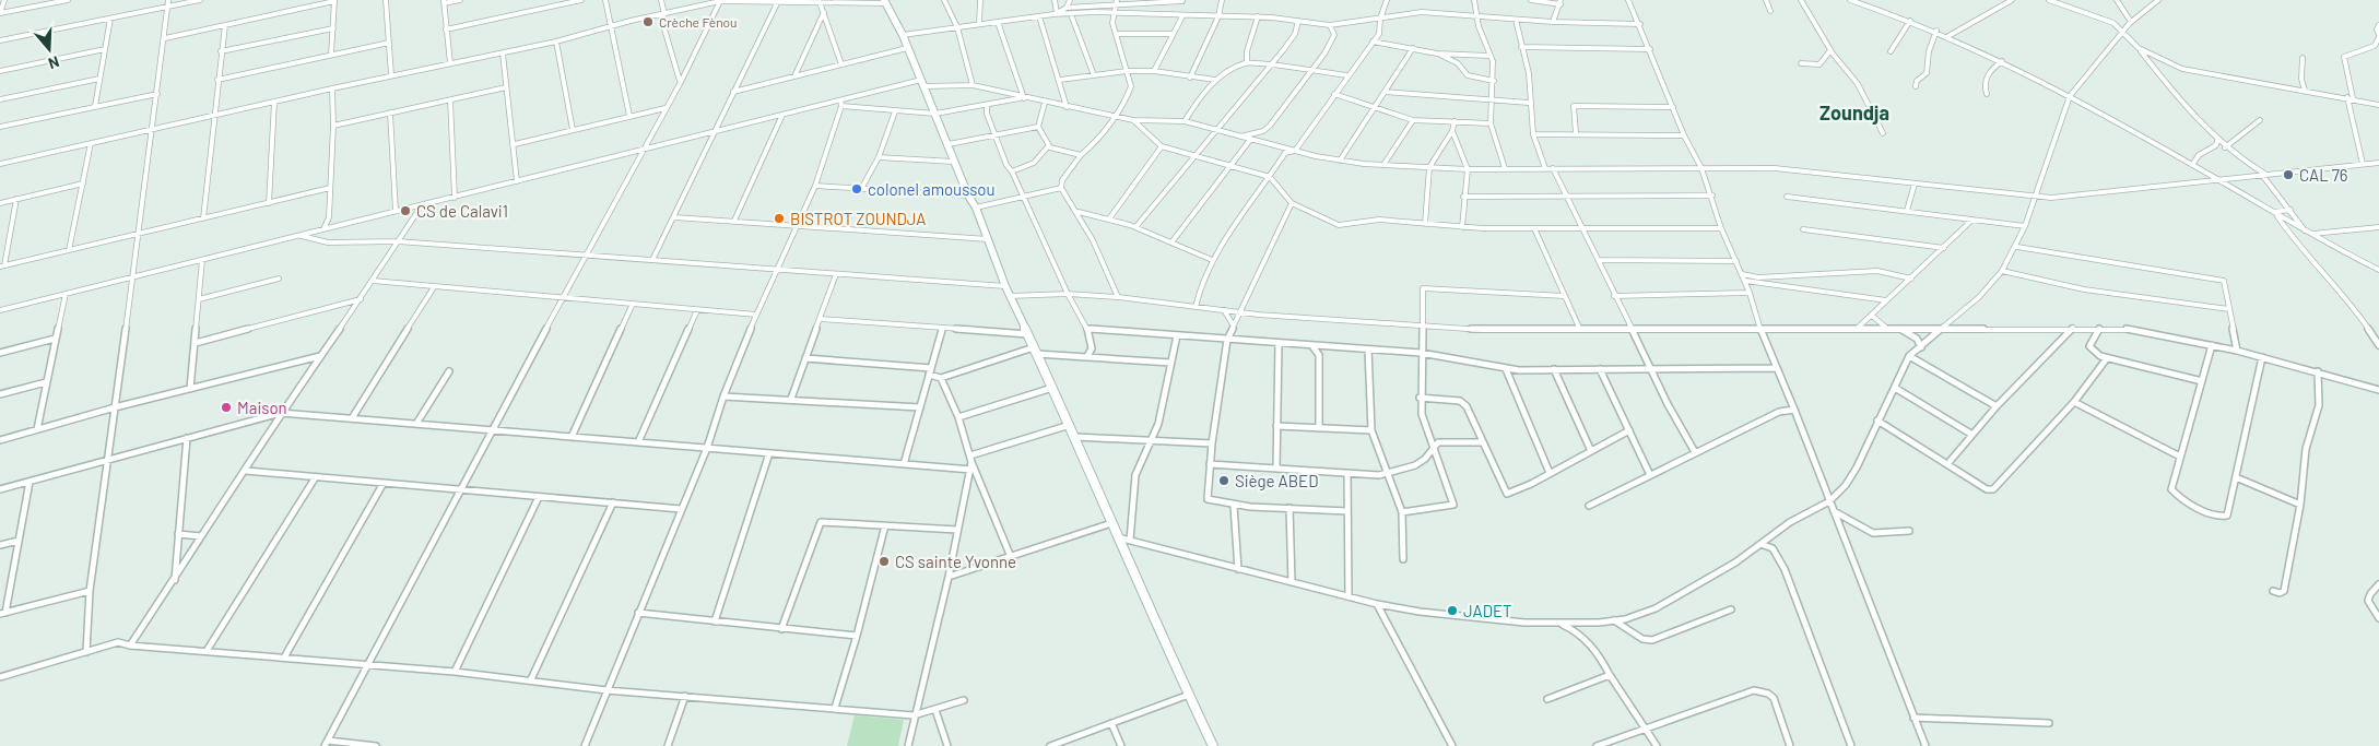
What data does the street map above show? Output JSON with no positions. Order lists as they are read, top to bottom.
{
  "districts": ["Zoundja"],
  "places": [
    "Crèche Fènou",
    "CAL 76",
    "colonel amoussou",
    "CS de Calavi1",
    "BISTROT ZOUNDJA",
    "Maison",
    "Siège ABED",
    "CS sainte Yvonne",
    "JADET"
  ],
  "north": "bottom"
}
